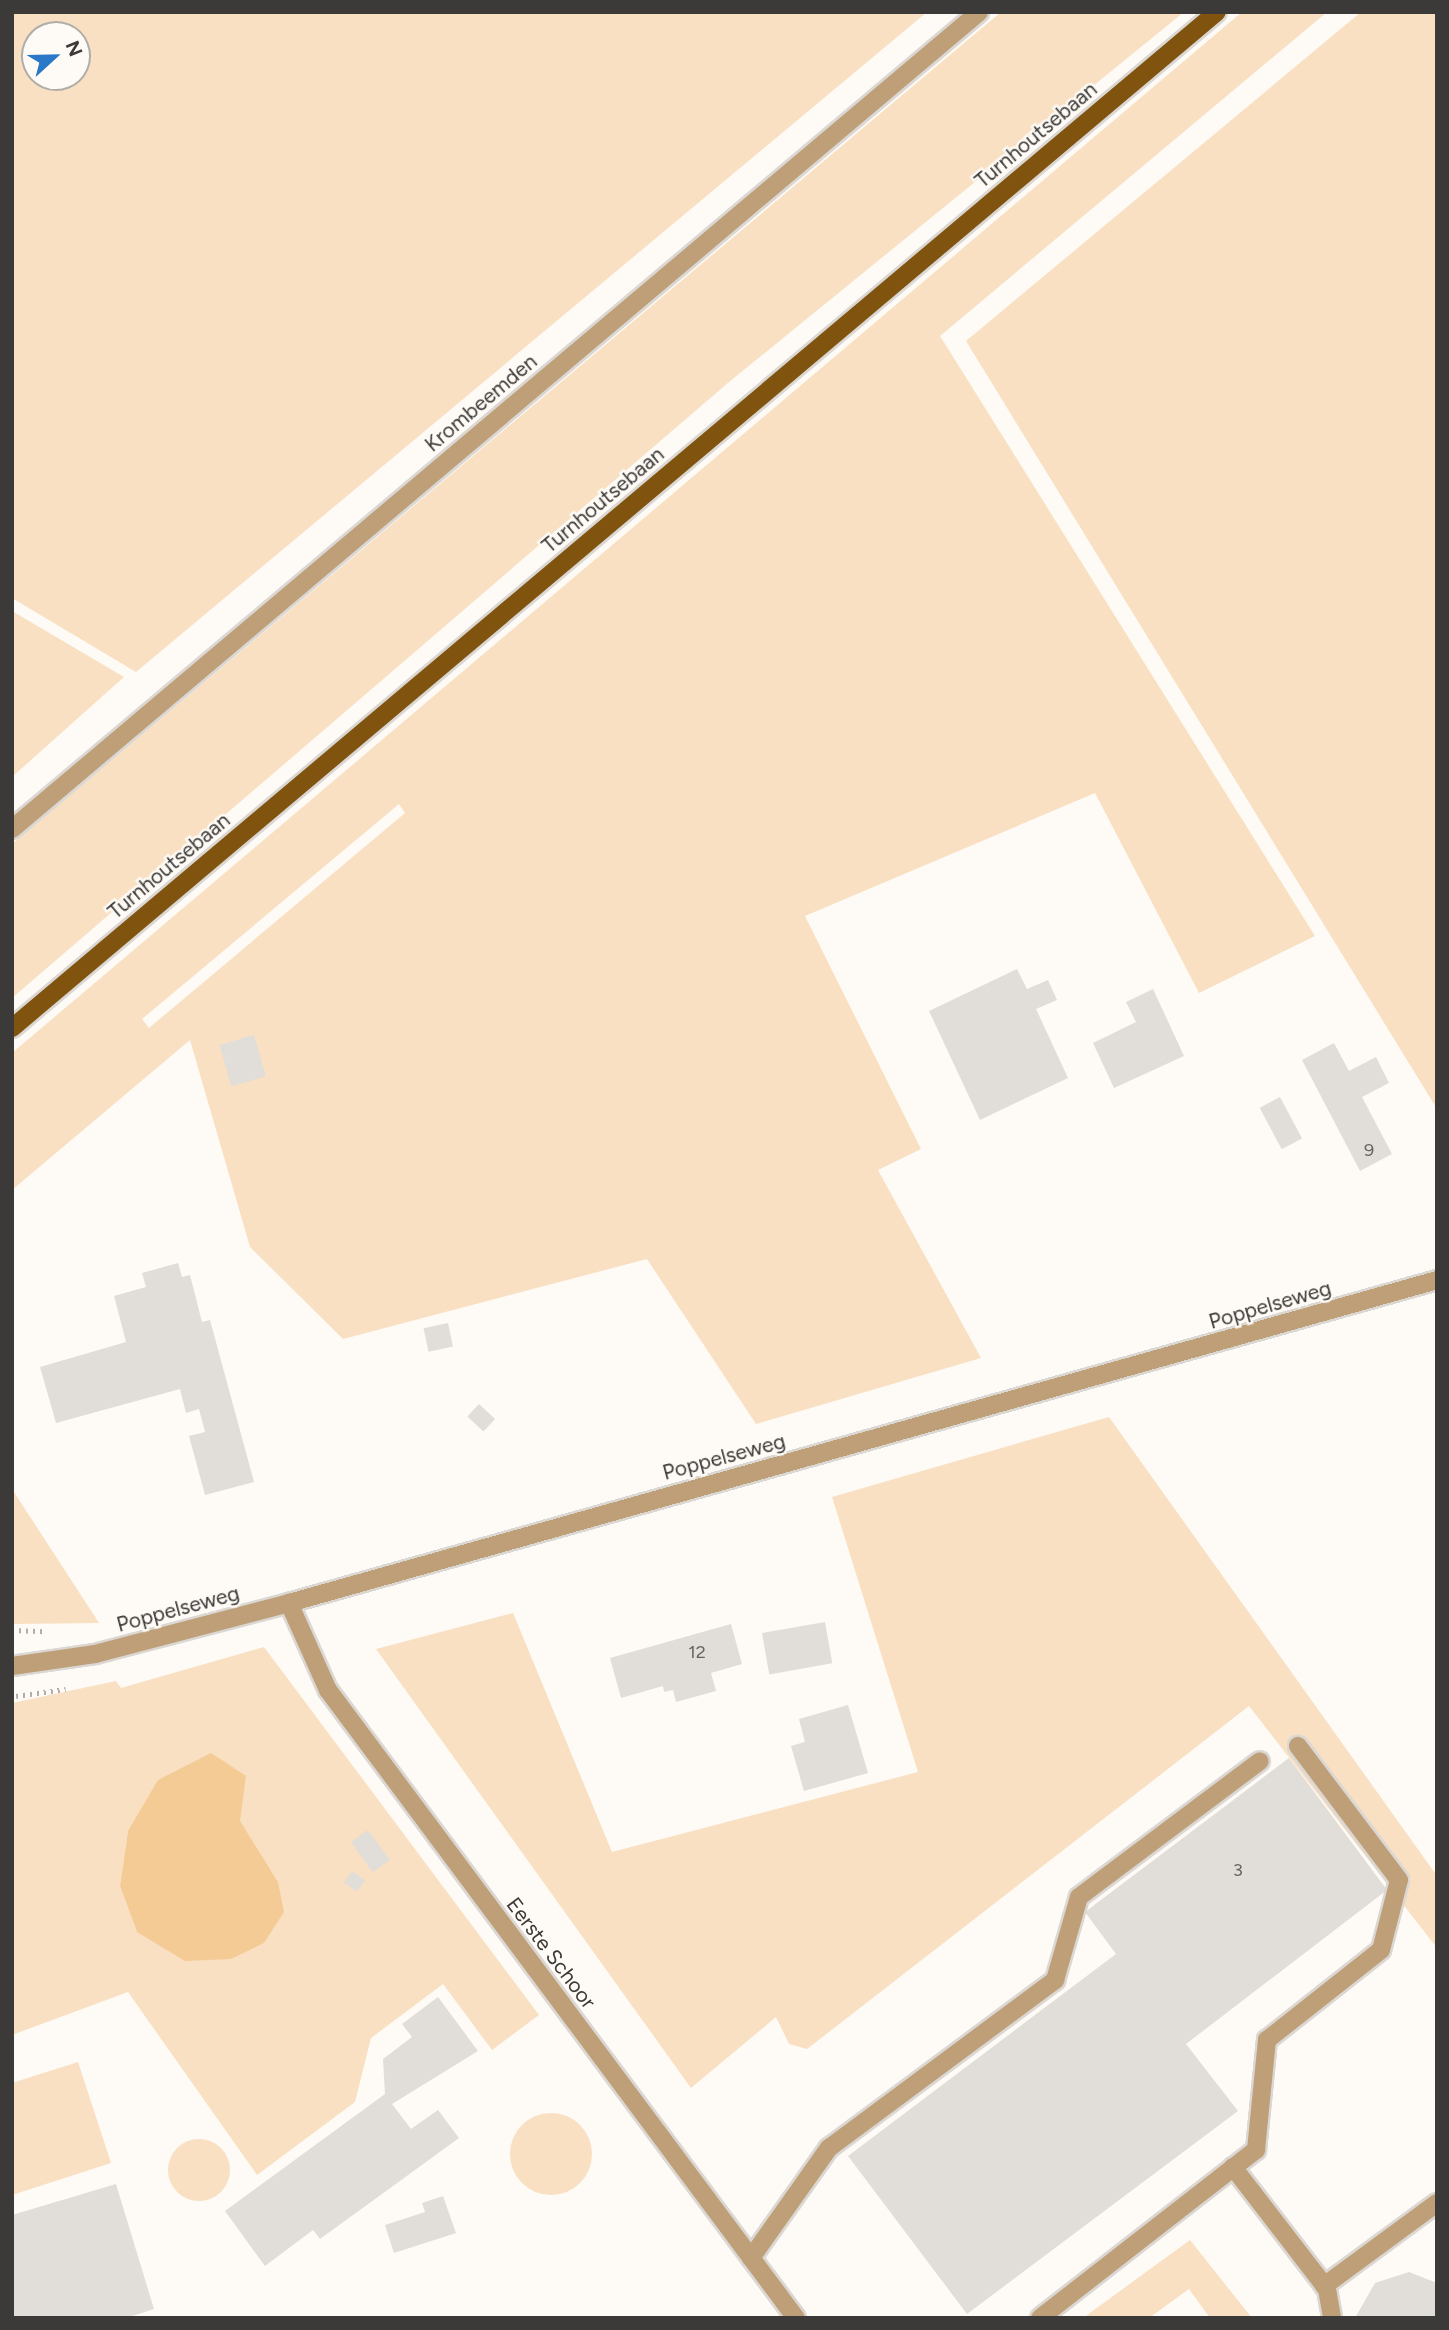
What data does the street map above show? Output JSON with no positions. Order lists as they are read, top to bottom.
{
  "streets": {
    "main road": ["Turnhoutsebaan"],
    "street": ["Krombeemden", "Poppelseweg", "Eerste Schoor"]
  },
  "crossings": [
    ["Poppelseweg", "Eerste Schoor"]
  ],
  "house_numbers": ["9", "12", "3"],
  "north": "right"
}
